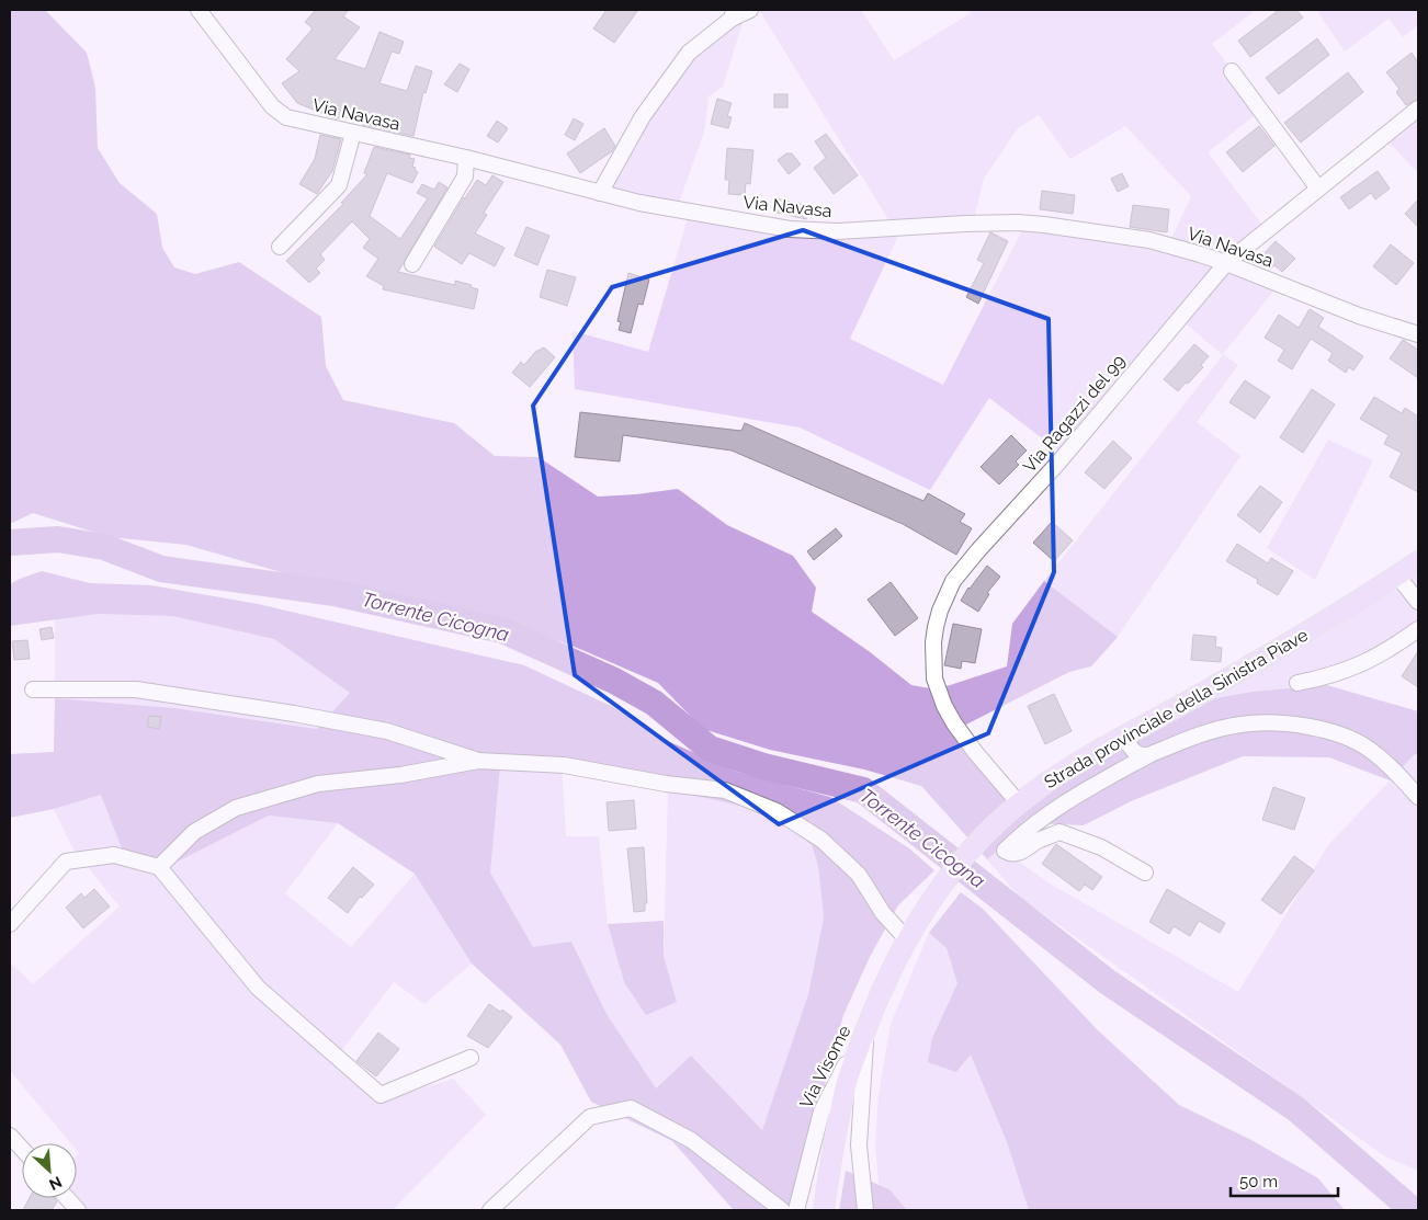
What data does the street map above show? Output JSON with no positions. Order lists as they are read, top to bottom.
{
  "streets": {
    "main road": ["Strada provinciale della Sinistra Piave"],
    "street": ["Via Navasa", "Via Ragazzi del 99", "Via Visome"]
  },
  "crossings": [
    ["Via Navasa", "Via Ragazzi del 99"],
    ["Via Ragazzi del 99", "Strada provinciale della Sinistra Piave"],
    ["Strada provinciale della Sinistra Piave", "Via Visome"]
  ],
  "water": ["Torrente Cicogna"],
  "scale_bar": "50 m",
  "north": "bottom right"
}
